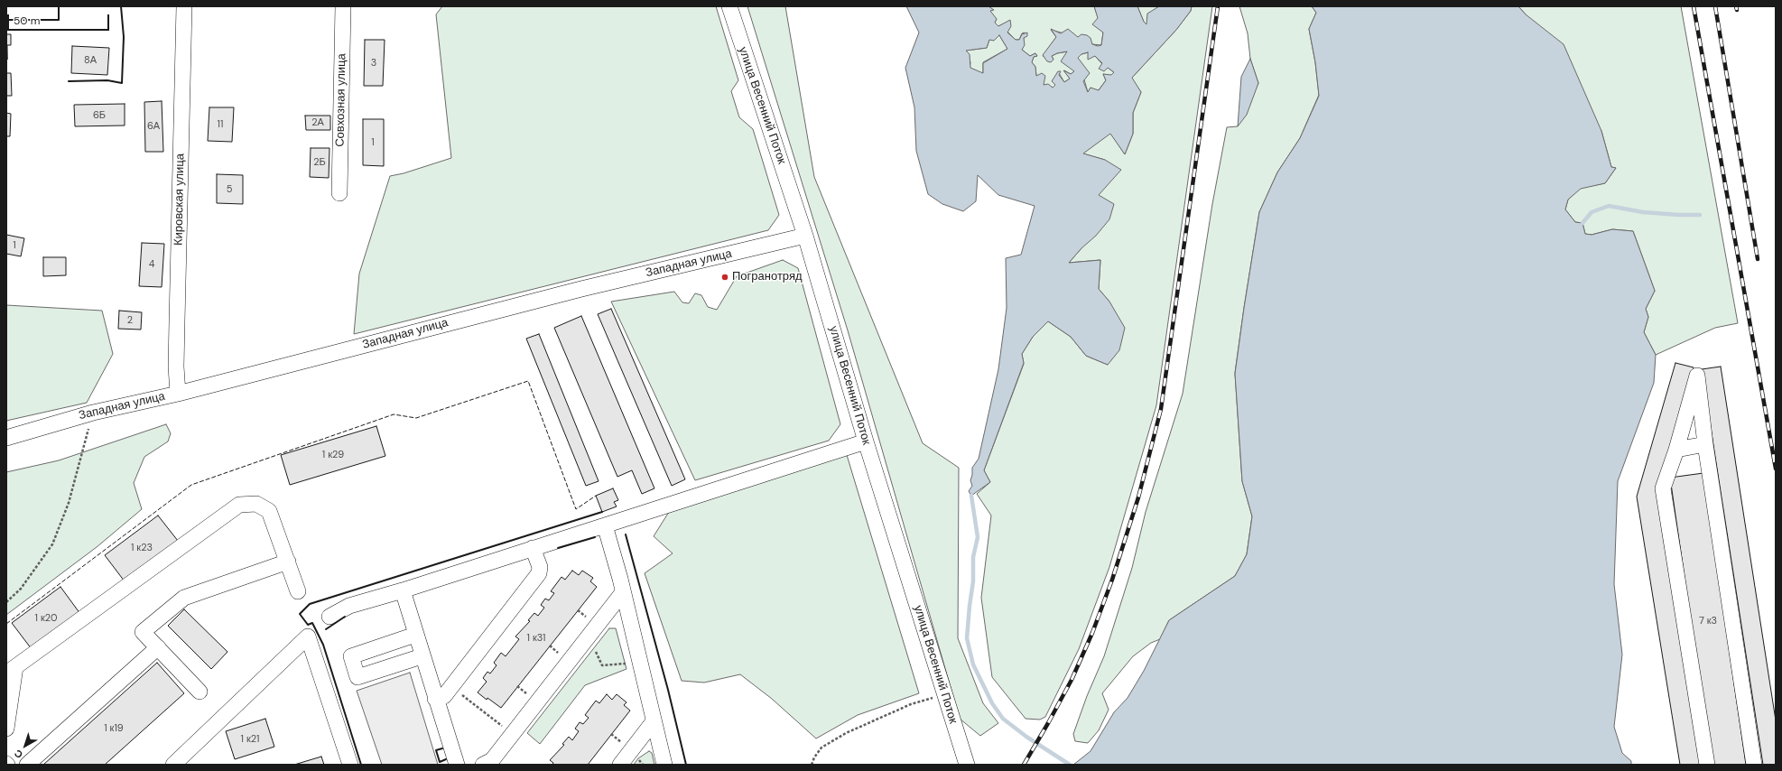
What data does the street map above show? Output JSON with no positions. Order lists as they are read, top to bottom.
{
  "streets": {
    "street": [
      "Совхозная улица",
      "улица Весенний Поток",
      "Кировская улица",
      "Западная улица"
    ]
  },
  "crossings": [
    ["улица Весенний Поток", "Западная улица"],
    ["Кировская улица", "Западная улица"]
  ],
  "places": ["Погранотряд"],
  "house_numbers": [
    "8А",
    "3",
    "6Б",
    "2А",
    "11",
    "6А",
    "1",
    "2Б",
    "5",
    "1",
    "4",
    "2",
    "1 к29",
    "1 к23",
    "1 к20",
    "7 к3",
    "1 к31",
    "1 к19",
    "1 к21"
  ],
  "scale_bar": "50 m",
  "north": "bottom left"
}
